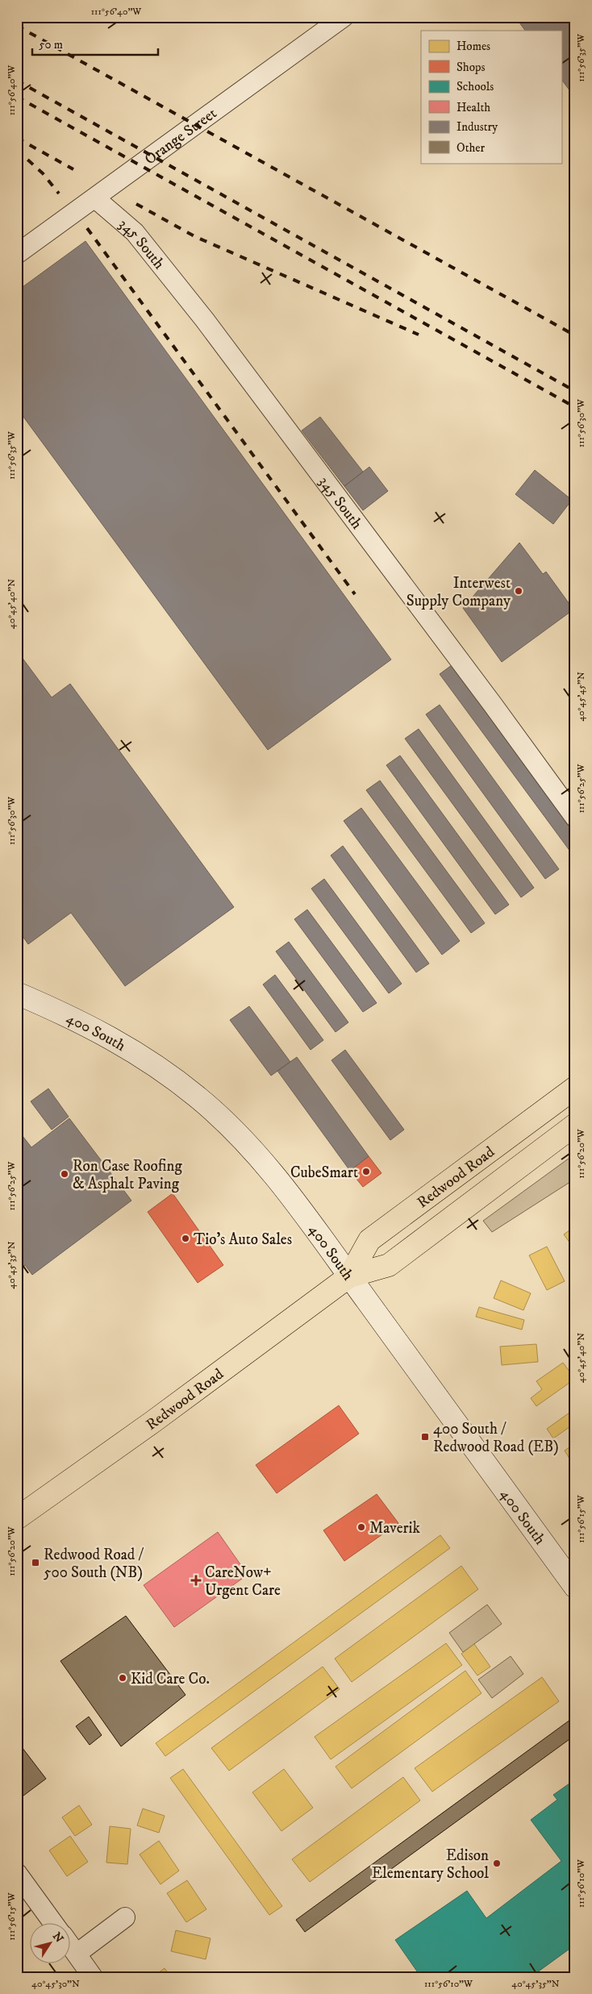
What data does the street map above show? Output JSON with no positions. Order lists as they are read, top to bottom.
{
  "streets": {
    "main road": ["Redwood Road"],
    "street": ["Orange Street", "345 South", "400 South"]
  },
  "crossings": [
    ["Orange Street", "345 South"],
    ["400 South", "Redwood Road"]
  ],
  "places": {
    "other": [
      "Interwest Supply Company",
      "CubeSmart",
      "Ron Case Roofing & Asphalt Paving",
      "Tio's Auto Sales",
      "Maverik",
      "Kid Care Co.",
      "Edison Elementary School"
    ],
    "transit": ["400 South / Redwood Road (EB)", "Redwood Road / 500 South (NB)"],
    "health": ["CareNow+ Urgent Care"]
  },
  "legend": [
    "Homes",
    "Shops",
    "Schools",
    "Health",
    "Industry",
    "Other"
  ],
  "scale_bar": "50 m",
  "north": "top right",
  "coordinates": [
    "111°56'40\"W",
    "111°56'35\"W",
    "111°56'30\"W",
    "40°45'40\"N",
    "40°45'45\"N",
    "111°56'25\"W",
    "111°56'20\"W",
    "40°45'35\"N",
    "111°56'15\"W",
    "111°56'10\"W",
    "40°45'30\"N"
  ]
}
